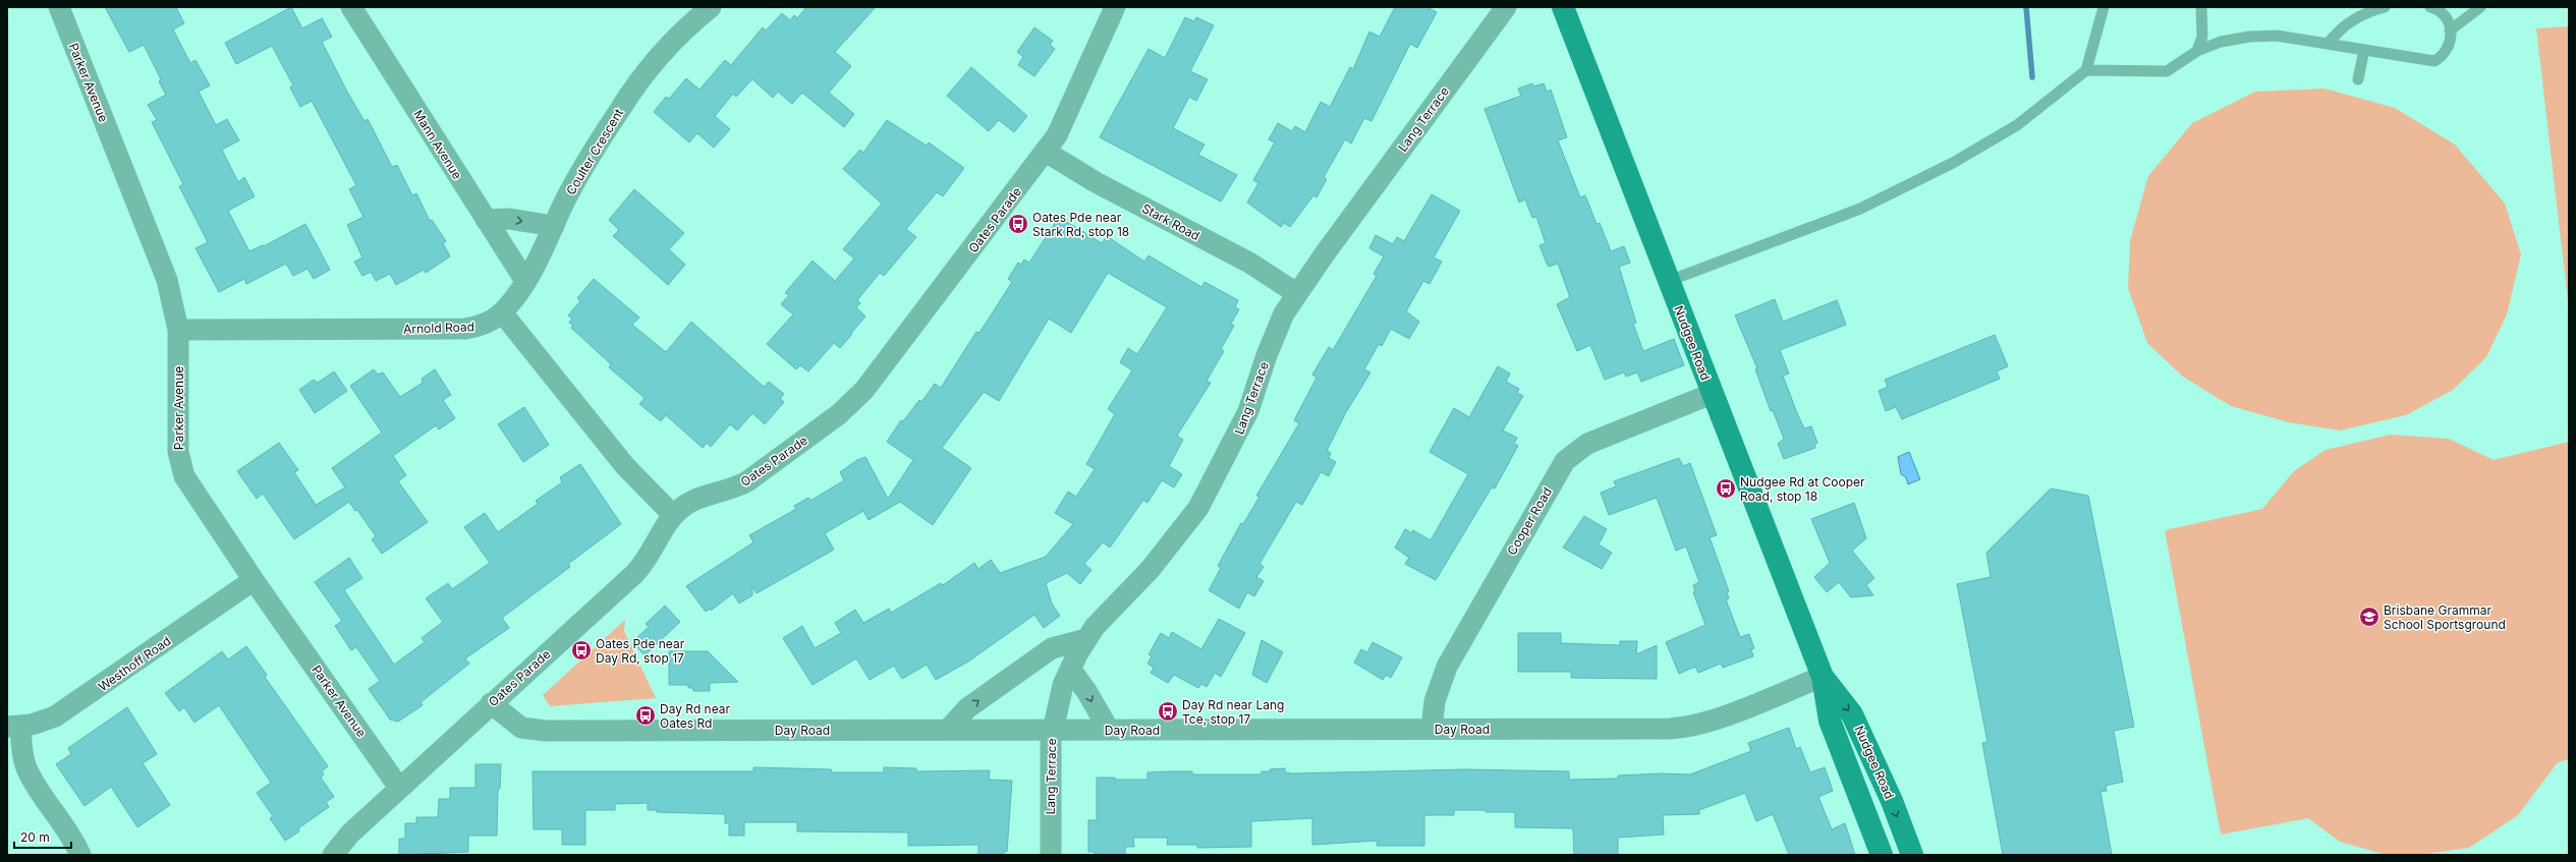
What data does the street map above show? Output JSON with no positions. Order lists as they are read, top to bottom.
{
  "streets": {
    "main road": ["Nudgee Road"],
    "street": [
      "Parker Avenue",
      "Lang Terrace",
      "Mann Avenue",
      "Coulter Crescent",
      "Oates Parade",
      "Stark Road",
      "Arnold Road",
      "Cooper Road",
      "Westhoff Road",
      "Day Road"
    ]
  },
  "crossings": [
    ["Parker Avenue", "Oates Parade"],
    ["Parker Avenue", "Arnold Road"],
    ["Parker Avenue", "Westhoff Road"],
    ["Lang Terrace", "Stark Road"],
    ["Lang Terrace", "Day Road"],
    ["Mann Avenue", "Coulter Crescent"],
    ["Coulter Crescent", "Arnold Road"],
    ["Oates Parade", "Stark Road"],
    ["Oates Parade", "Day Road"],
    ["Nudgee Road", "Cooper Road"],
    ["Nudgee Road", "Day Road"],
    ["Cooper Road", "Day Road"]
  ],
  "places": {
    "bus stop": [
      "Oates Pde near Stark Rd, stop 18",
      "Nudgee Rd at Cooper Road, stop 18",
      "Oates Pde near Day Rd, stop 17",
      "Day Rd near Lang Tce, stop 17",
      "Day Rd near Oates Rd"
    ],
    "school or university": ["Brisbane Grammar School Sportsground"]
  },
  "scale_bar": "20 m"
}
